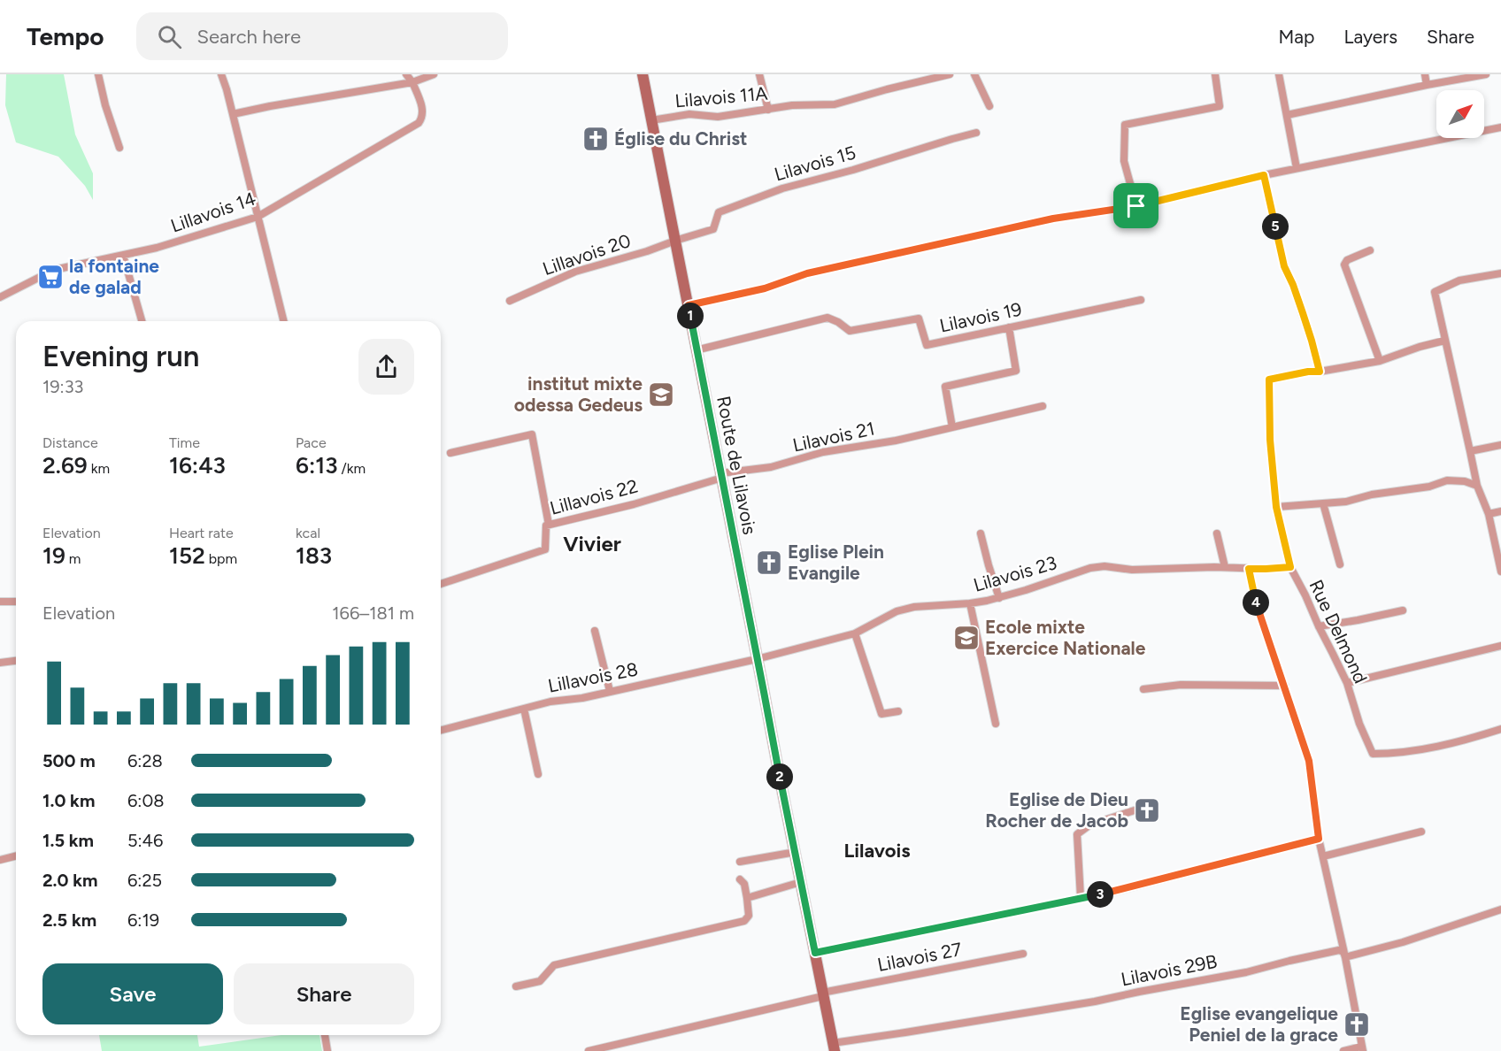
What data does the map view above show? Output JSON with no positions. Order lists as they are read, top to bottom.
{
  "streets": {
    "main road": ["Route de Lilavois"],
    "street": [
      "Lilavois 11A",
      "Lilavois 15",
      "Lillavois 14",
      "Lillavois 20",
      "Lilavois 19",
      "Lilavois 21",
      "Lillavois 22",
      "Lilavois 23",
      "Rue Delmond",
      "Lillavois 28",
      "Lilavois 27",
      "Lilavois 29B"
    ]
  },
  "crossings": [
    ["Lilavois 11A", "Route de Lilavois"],
    ["Lilavois 15", "Lillavois 20"],
    ["Lilavois 15", "Route de Lilavois"],
    ["Lillavois 20", "Route de Lilavois"],
    ["Lilavois 19", "Route de Lilavois"],
    ["Lilavois 21", "Route de Lilavois"],
    ["Lilavois 21", "Lillavois 22"],
    ["Route de Lilavois", "Lillavois 22"],
    ["Route de Lilavois", "Lilavois 23"],
    ["Route de Lilavois", "Lillavois 28"],
    ["Route de Lilavois", "Lilavois 27"],
    ["Route de Lilavois", "Lilavois 29B"],
    ["Lilavois 23", "Rue Delmond"],
    ["Lilavois 23", "Lillavois 28"]
  ],
  "districts": ["Vivier", "Lilavois"],
  "places": {
    "church": [
      "Église du Christ",
      "Eglise Plein Evangile",
      "Eglise de Dieu Rocher de Jacob",
      "Eglise evangelique Peniel de la grace"
    ],
    "supermarket": ["la fontaine de galad"],
    "school or university": ["institut mixte odessa Gedeus", "Ecole mixte Exercice Nationale"]
  },
  "north": "top right",
  "page": {
    "header": "Tempo",
    "search": "Search here",
    "nav": ["Map", "Layers", "Share"],
    "pins": [
      "5",
      "1",
      "4",
      "2",
      "3"
    ],
    "heading": ["Evening run", "19:33"],
    "stats": [
      ["Distance", "2.69 km"],
      ["Time", "16:43"],
      ["Pace", "6:13 /km"],
      ["Elevation", "19 m"],
      ["Heart rate", "152 bpm"],
      ["kcal", "183"]
    ],
    "chart": ["Elevation", "166–181 m"],
    "list": [
      {
        "name": "500 m",
        "note": "6:28"
      },
      {
        "name": "1.0 km",
        "note": "6:08"
      },
      {
        "name": "1.5 km",
        "note": "5:46"
      },
      {
        "name": "2.0 km",
        "note": "6:25"
      },
      {
        "name": "2.5 km",
        "note": "6:19"
      }
    ],
    "buttons": ["Save", "Share"]
  }
}
